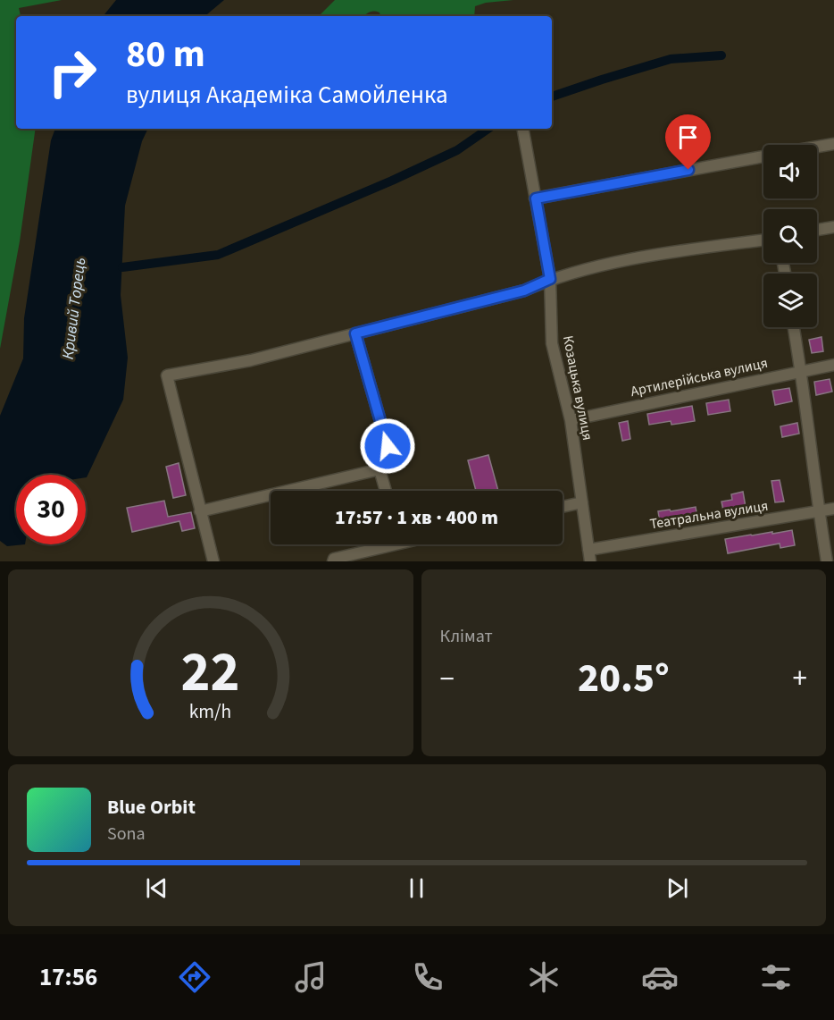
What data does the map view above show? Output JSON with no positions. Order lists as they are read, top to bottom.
{
  "streets": {
    "street": ["Артилерійська вулиця", "Козацька вулиця", "Театральна вулиця"]
  },
  "crossings": [
    ["Артилерійська вулиця", "Козацька вулиця"],
    ["Козацька вулиця", "Театральна вулиця"]
  ],
  "water": ["Кривий Торець"],
  "page": {
    "turn": ["80 m", "вулиця Академіка Самойленка"],
    "limit": "30",
    "trip": "17:57 · 1 хв · 400 m",
    "tile": "Клімат",
    "heat": ["−", "20.5°", "+"],
    "song": ["Blue Orbit", "Sona"],
    "tabs": "17:56",
    "gauge": ["22", "km/h"]
  }
}
